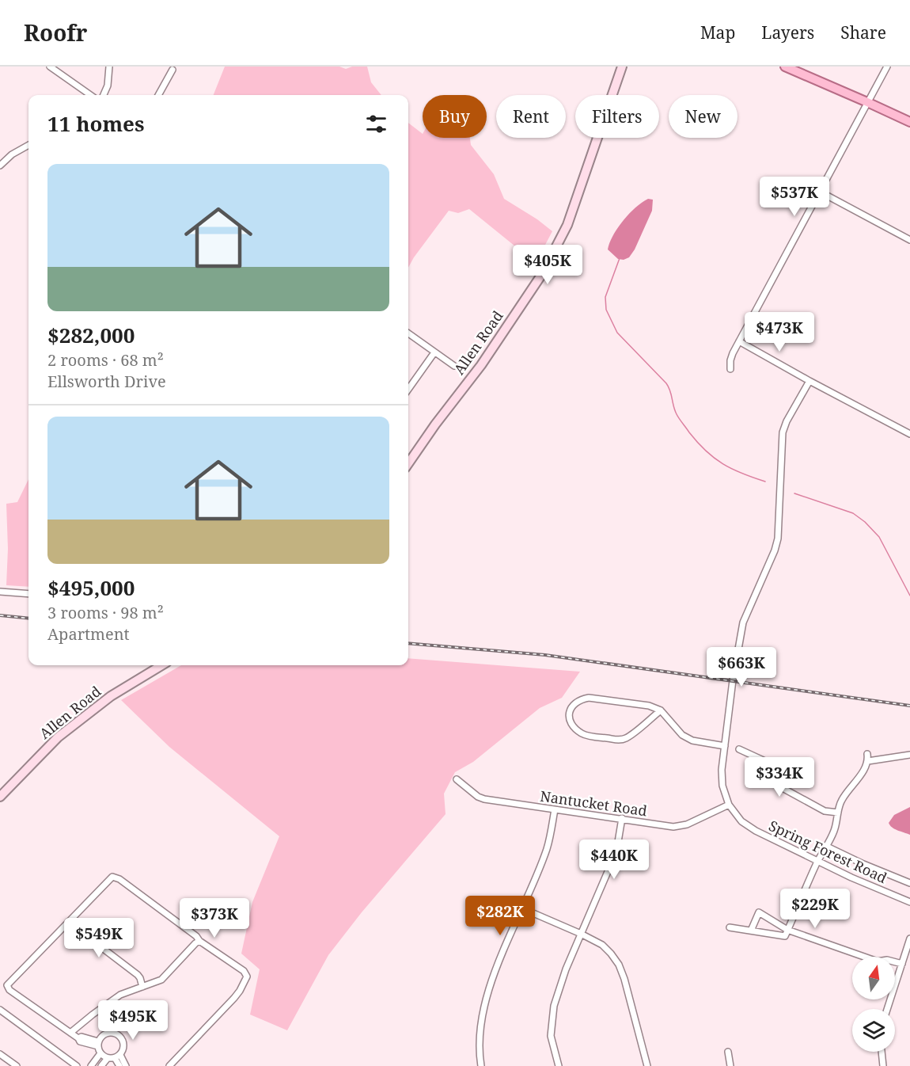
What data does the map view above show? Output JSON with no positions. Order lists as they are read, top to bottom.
{
  "streets": {
    "main road": ["Allen Road"],
    "street": ["Nantucket Road", "Spring Forest Road"]
  },
  "crossings": [
    ["Nantucket Road", "Spring Forest Road"]
  ],
  "north": "top",
  "page": {
    "header": "Roofr",
    "nav": ["Map", "Layers", "Share"],
    "chip": [
      "Buy",
      "Rent",
      "Filters",
      "New"
    ],
    "heading": "11 homes",
    "list": [
      {
        "name": "$282,000",
        "note": "2 rooms · 68 m² · Ellsworth Drive"
      },
      {
        "name": "$495,000",
        "note": "3 rooms · 98 m² · Apartment"
      }
    ],
    "price": [
      "$537K",
      "$405K",
      "$473K",
      "$663K",
      "$334K",
      "$440K",
      "$229K",
      "$282K",
      "$373K",
      "$549K",
      "$495K"
    ]
  }
}
